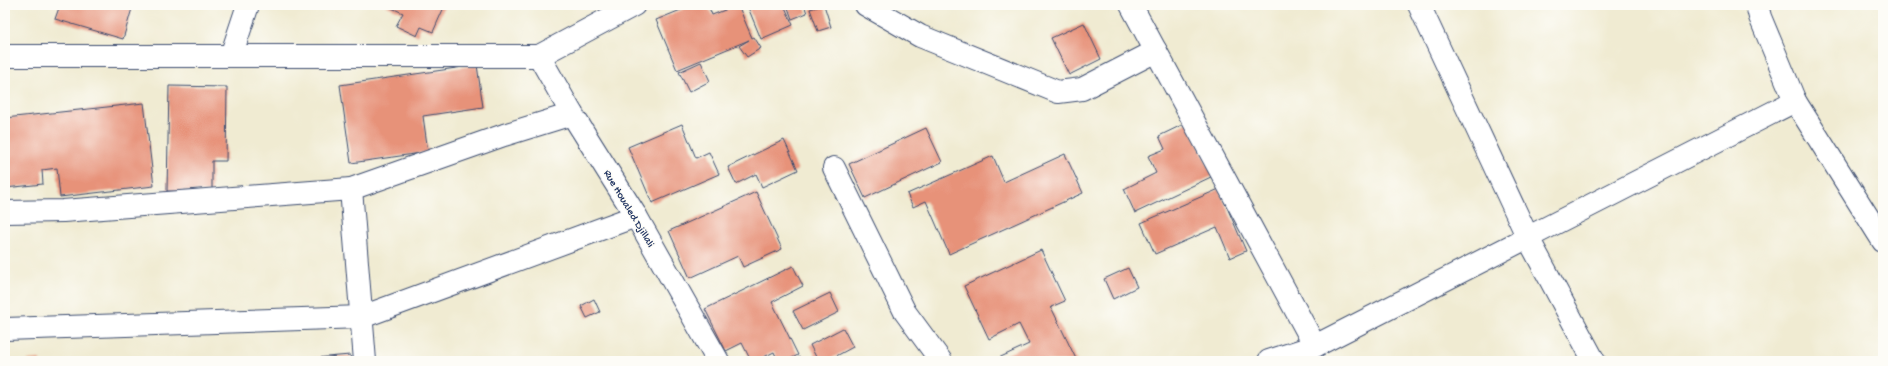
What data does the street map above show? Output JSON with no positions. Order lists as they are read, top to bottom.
{
  "streets": {
    "street": ["Rue Houaled Djillali"]
  }
}
